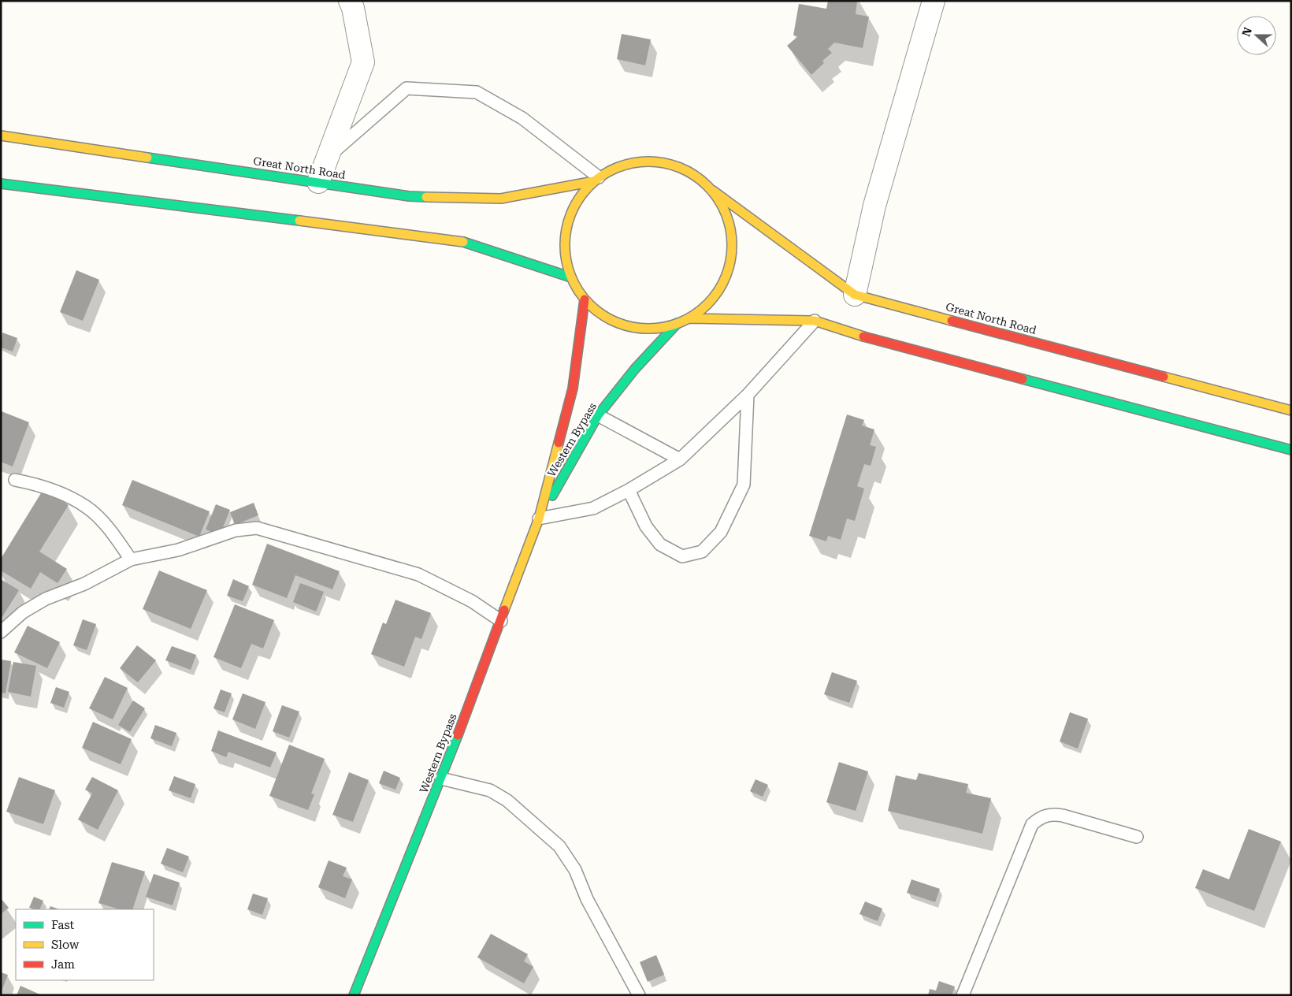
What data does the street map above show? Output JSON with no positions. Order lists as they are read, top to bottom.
{
  "streets": {
    "main road": ["Great North Road", "Western Bypass"]
  },
  "legend": ["Fast", "Slow", "Jam"],
  "north": "left"
}
